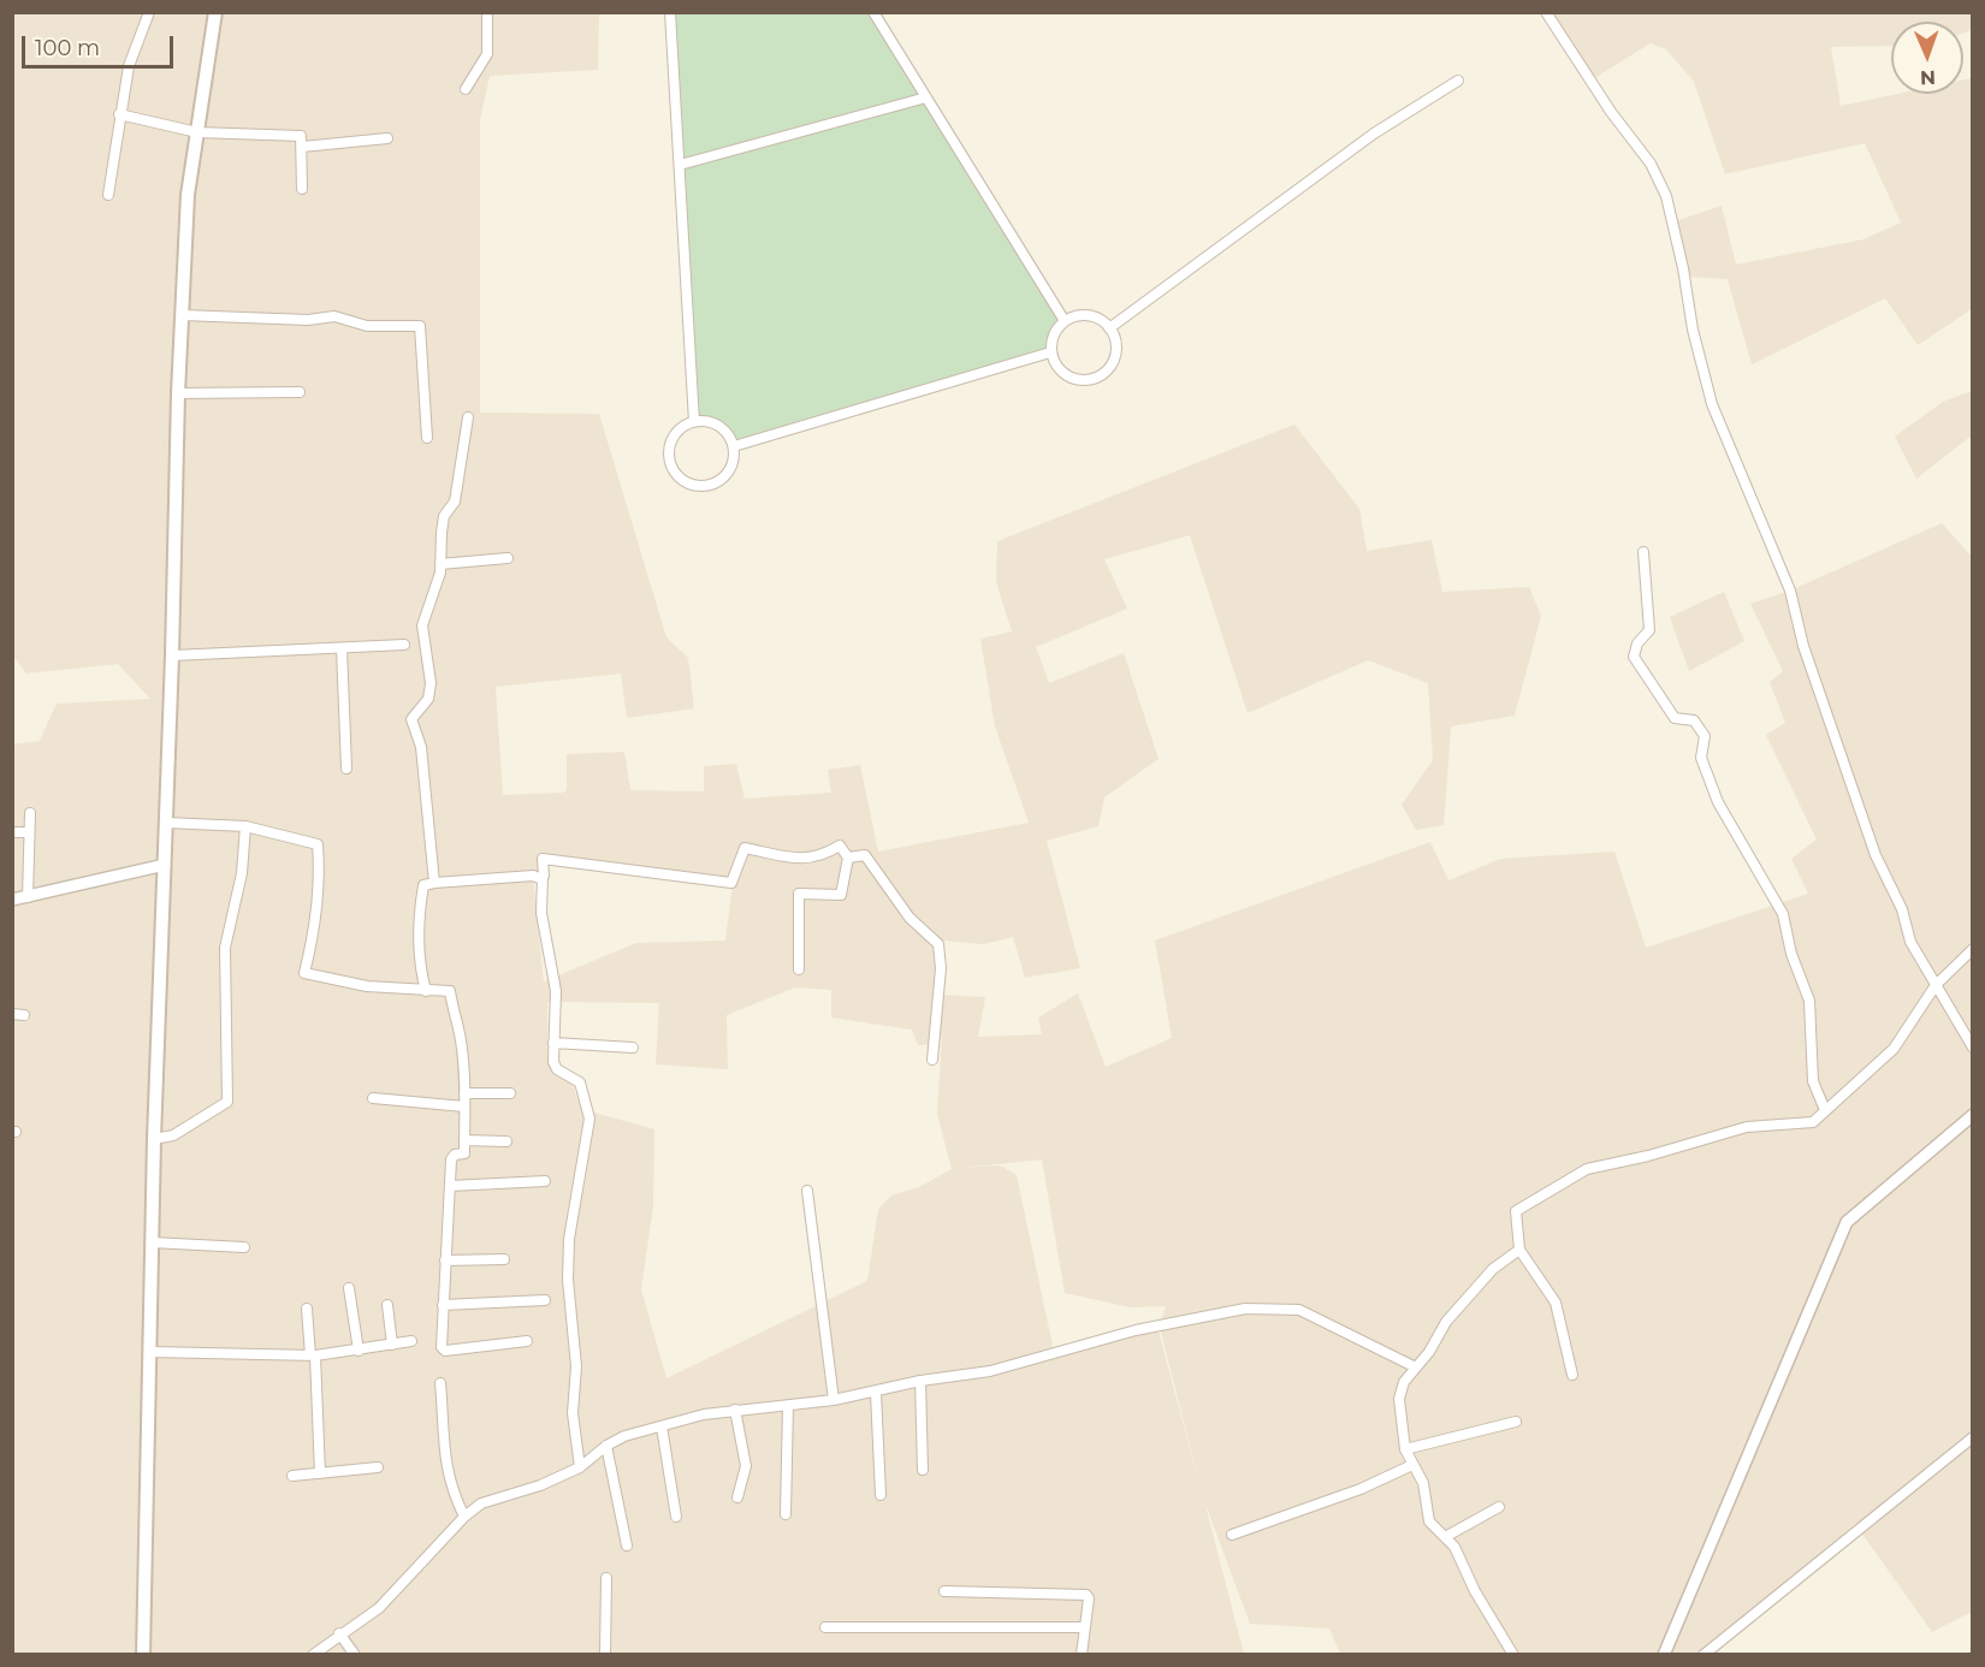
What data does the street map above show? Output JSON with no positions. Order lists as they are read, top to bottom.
{
  "scale_bar": "100 m",
  "north": "bottom"
}
